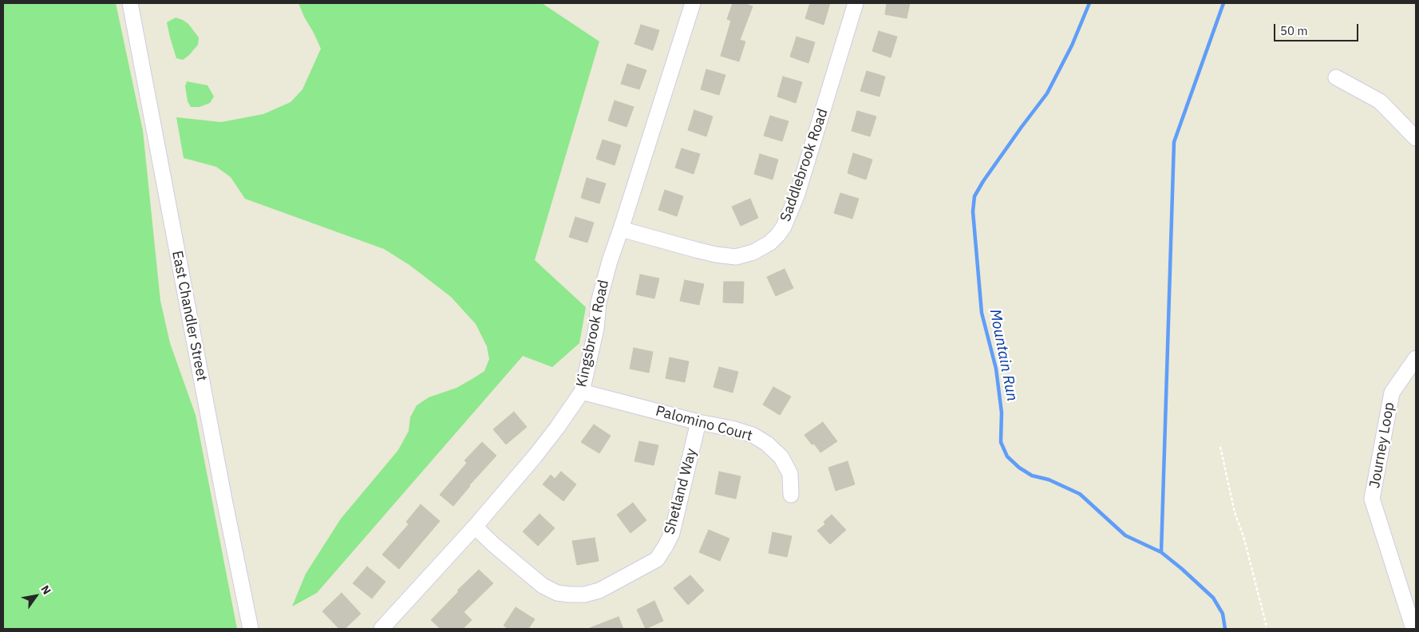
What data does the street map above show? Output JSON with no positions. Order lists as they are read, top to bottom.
{
  "streets": {
    "street": [
      "Saddlebrook Road",
      "East Chandler Street",
      "Kingsbrook Road",
      "Palomino Court",
      "Journey Loop",
      "Shetland Way"
    ]
  },
  "crossings": [
    ["Saddlebrook Road", "Kingsbrook Road"],
    ["Kingsbrook Road", "Palomino Court"],
    ["Kingsbrook Road", "Shetland Way"],
    ["Palomino Court", "Shetland Way"]
  ],
  "water": ["Mountain Run"],
  "scale_bar": "50 m",
  "north": "top right"
}
